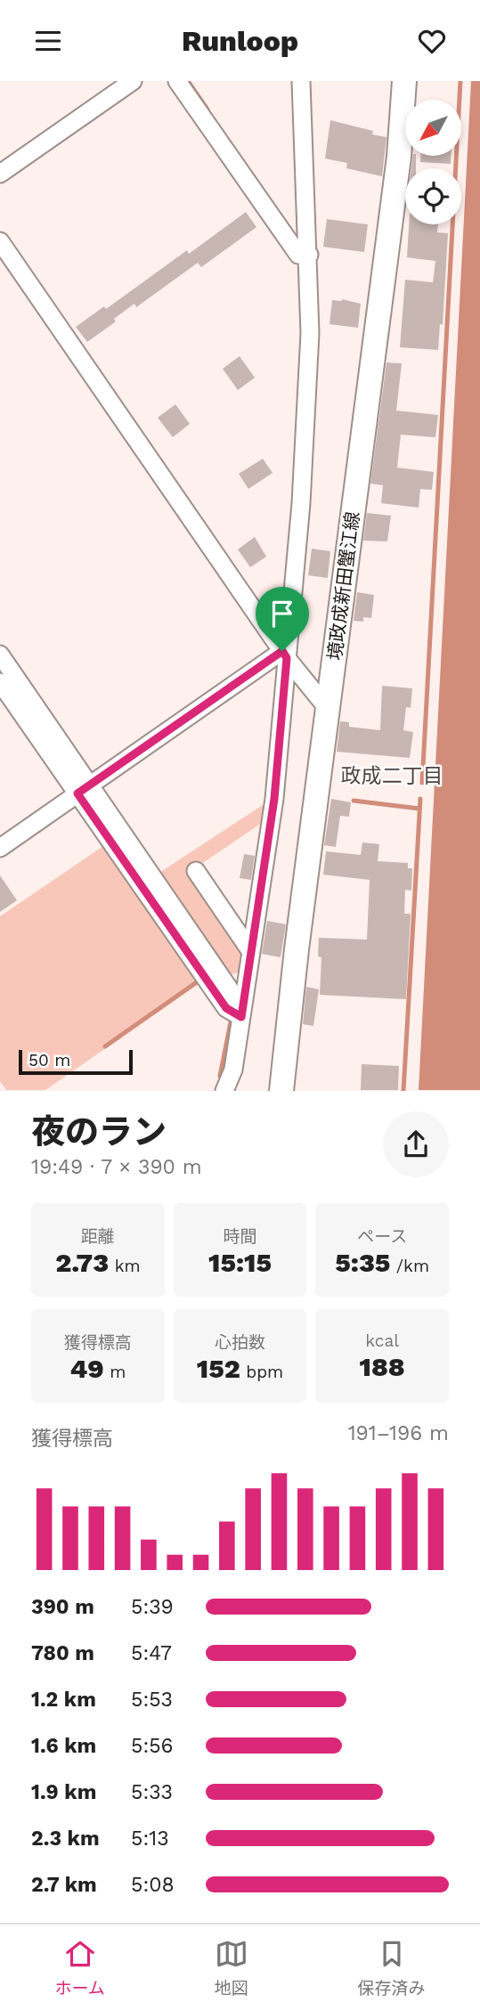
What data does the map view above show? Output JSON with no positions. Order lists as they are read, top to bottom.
{
  "streets": {
    "main road": ["境政成新田蟹江線"]
  },
  "districts": ["政成二丁目"],
  "scale_bar": "50 m",
  "north": "bottom left",
  "page": {
    "header": "Runloop",
    "scale": "50 m",
    "heading": ["夜のラン", "19:49 · 7 × 390 m"],
    "stats": [
      ["距離", "2.73 km"],
      ["時間", "15:15"],
      ["ペース", "5:35 /km"],
      ["獲得標高", "49 m"],
      ["心拍数", "152 bpm"],
      ["kcal", "188"]
    ],
    "chart": ["獲得標高", "191–196 m"],
    "list": [
      {
        "name": "390 m",
        "note": "5:39"
      },
      {
        "name": "780 m",
        "note": "5:47"
      },
      {
        "name": "1.2 km",
        "note": "5:53"
      },
      {
        "name": "1.6 km",
        "note": "5:56"
      },
      {
        "name": "1.9 km",
        "note": "5:33"
      },
      {
        "name": "2.3 km",
        "note": "5:13"
      },
      {
        "name": "2.7 km",
        "note": "5:08"
      }
    ],
    "tabs": ["ホーム", "地図", "保存済み"]
  }
}
